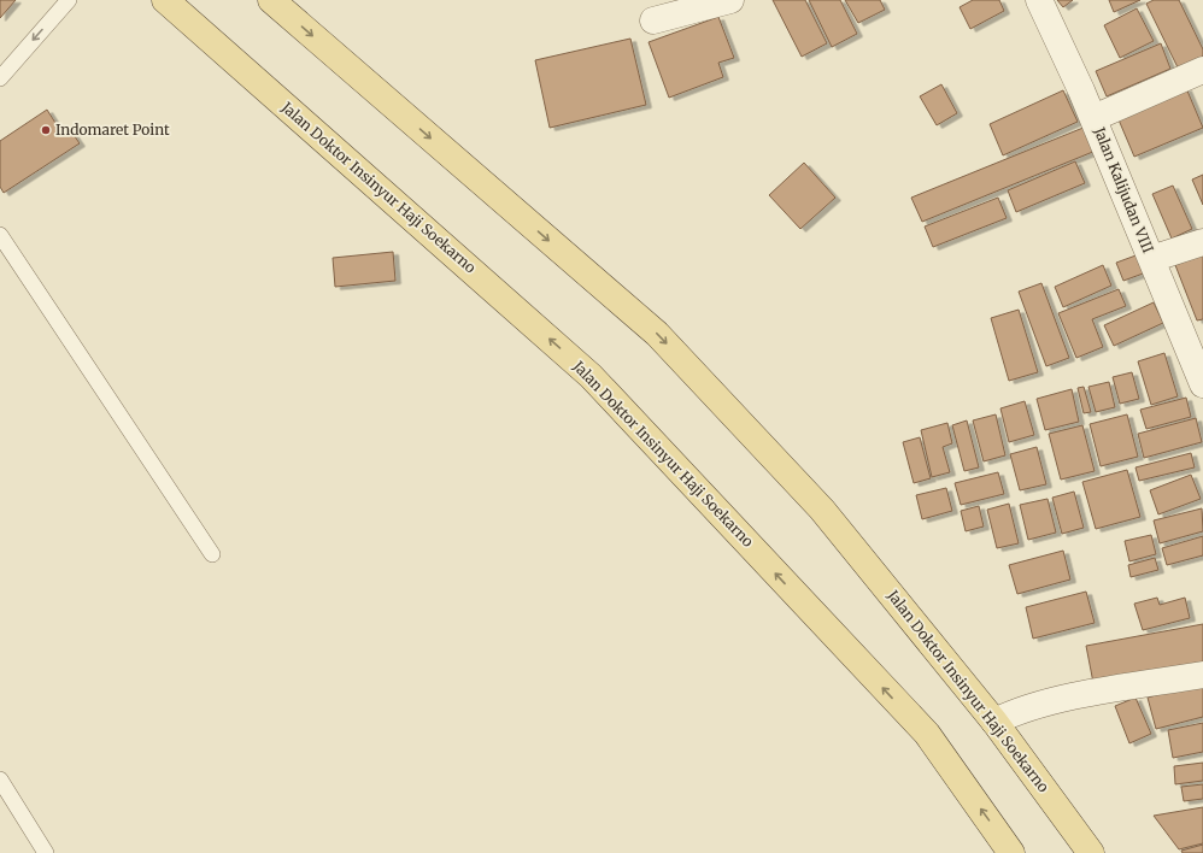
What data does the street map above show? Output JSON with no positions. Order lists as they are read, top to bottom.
{
  "streets": {
    "main road": ["Jalan Doktor Insinyur Haji Soekarno"],
    "street": ["Jalan Kalijudan VIII"]
  },
  "places": ["Indomaret Point"]
}
